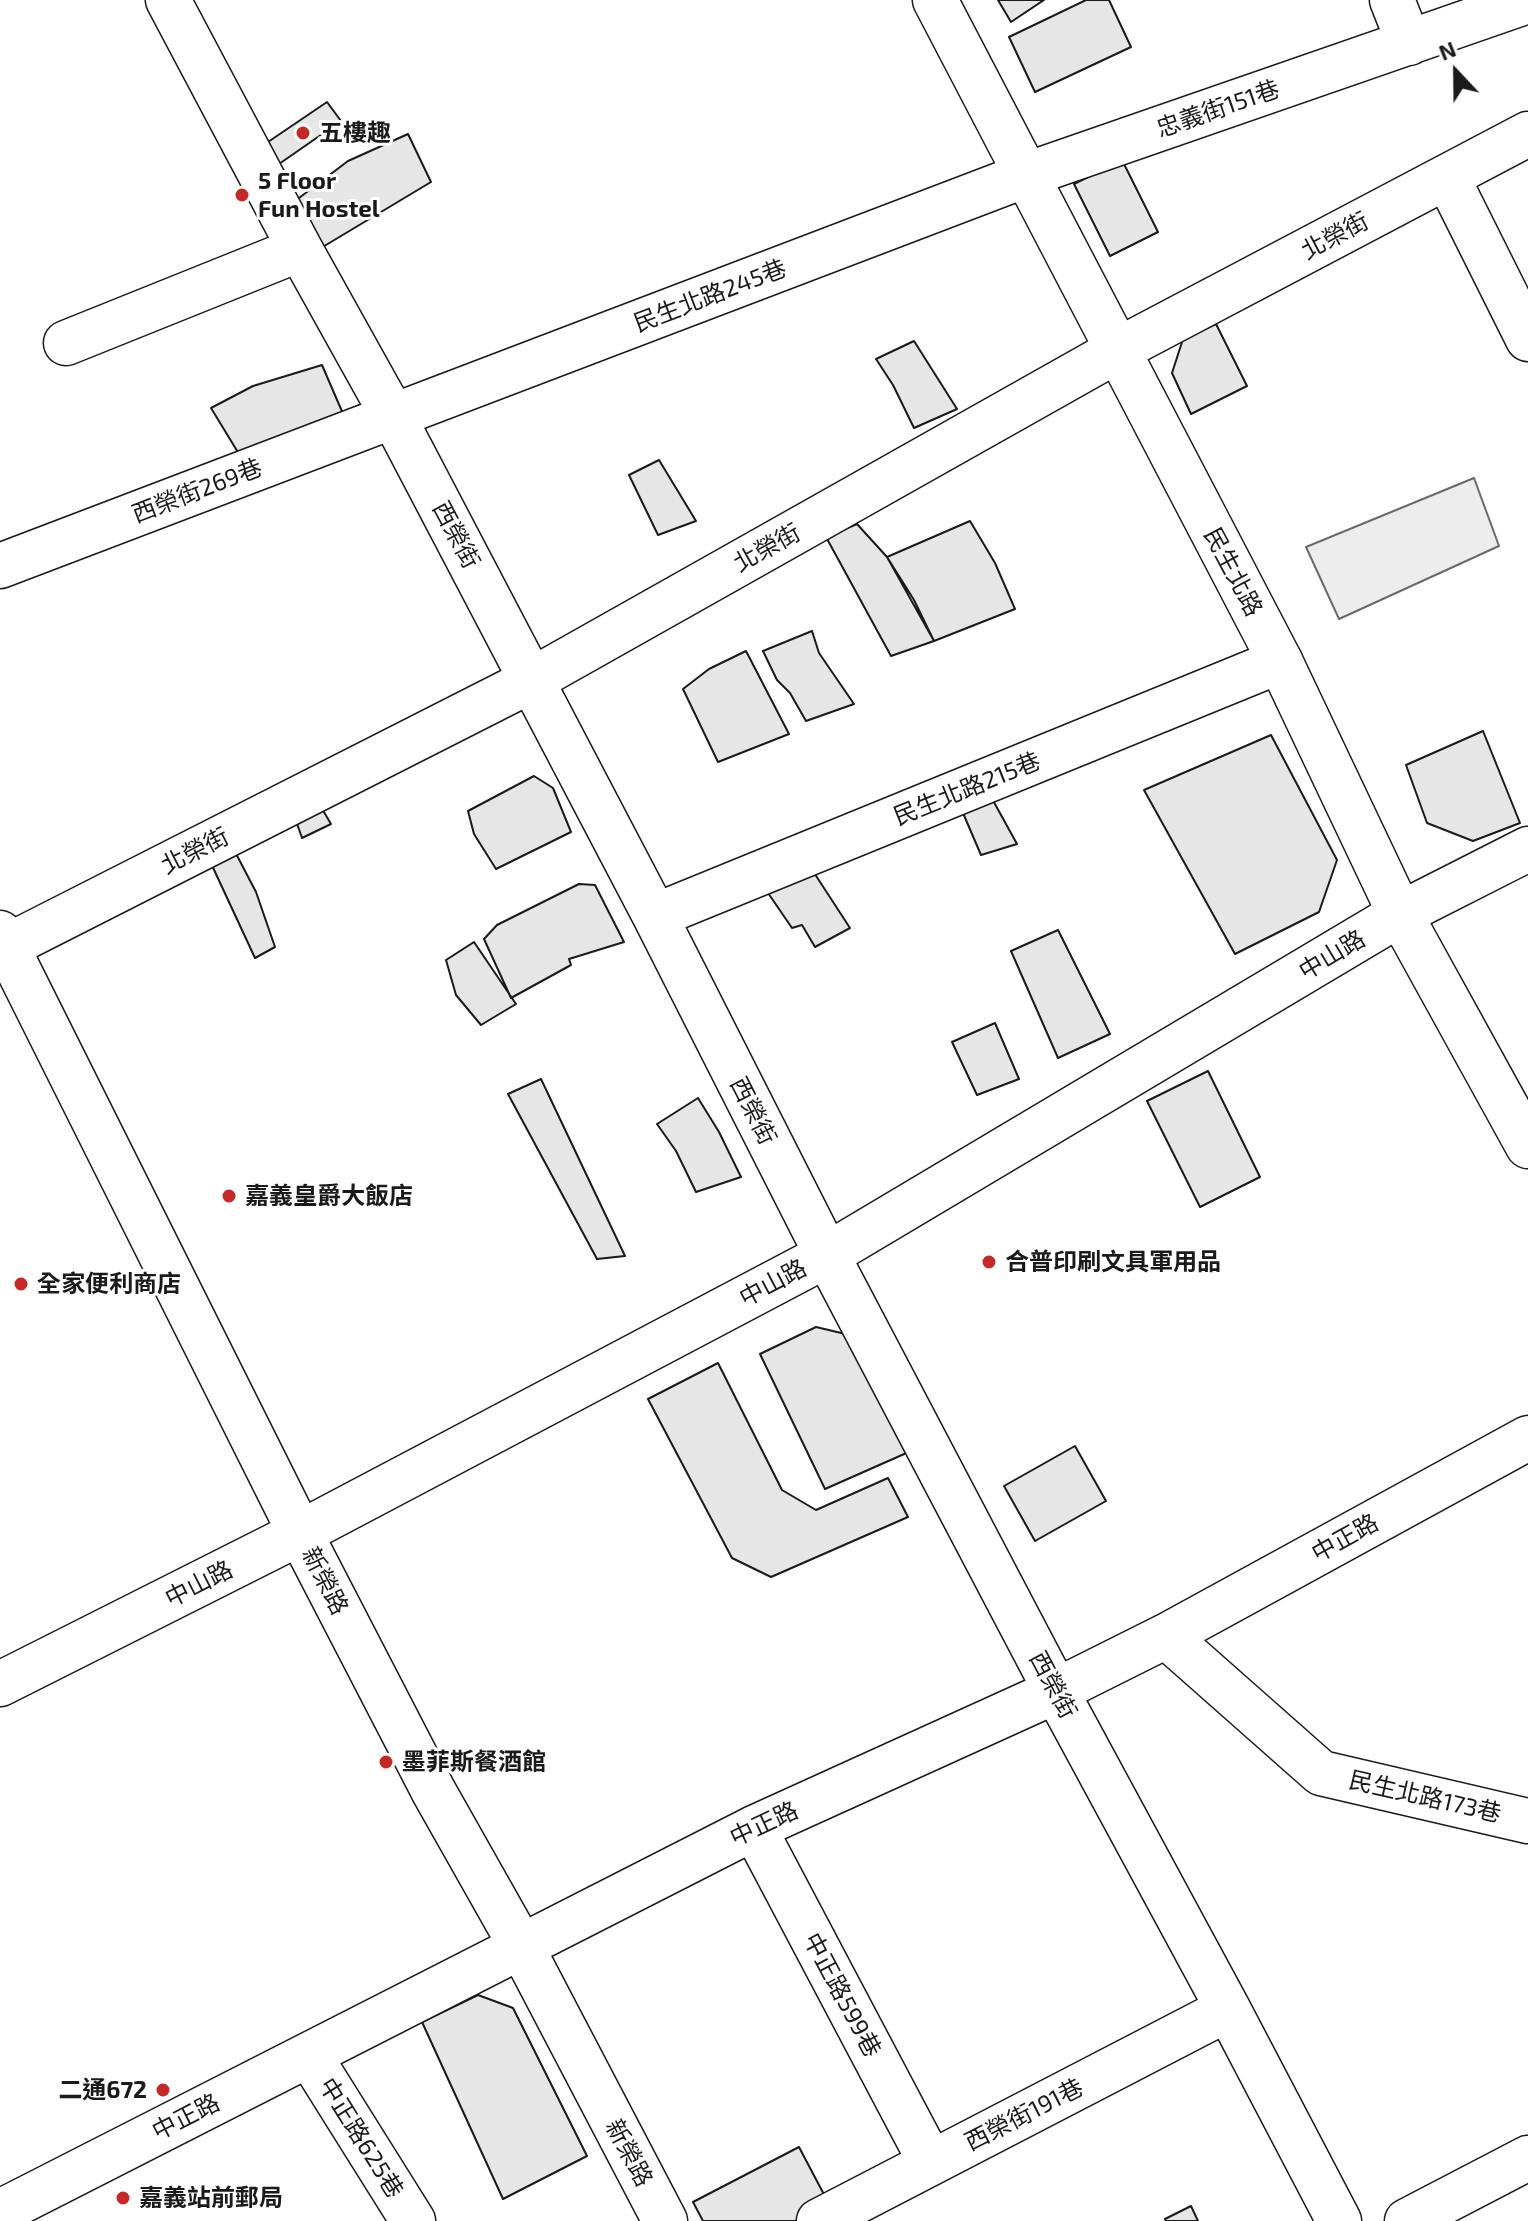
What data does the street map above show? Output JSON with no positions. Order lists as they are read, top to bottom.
{
  "streets": {
    "street": [
      "忠義街151巷",
      "北榮街",
      "民生北路245巷",
      "西榮街269巷",
      "西榮街",
      "民生北路",
      "民生北路215巷",
      "中山路",
      "中正路",
      "新榮路",
      "民生北路173巷",
      "中正路599巷",
      "西榮街191巷",
      "中正路625巷"
    ]
  },
  "crossings": [
    ["忠義街151巷", "民生北路245巷"],
    ["忠義街151巷", "民生北路"],
    ["北榮街", "西榮街"],
    ["北榮街", "民生北路"],
    ["北榮街", "新榮路"],
    ["民生北路245巷", "西榮街269巷"],
    ["民生北路245巷", "西榮街"],
    ["民生北路245巷", "民生北路"],
    ["西榮街269巷", "西榮街"],
    ["西榮街", "民生北路215巷"],
    ["西榮街", "中山路"],
    ["西榮街", "中正路"],
    ["西榮街", "西榮街191巷"],
    ["民生北路", "民生北路215巷"],
    ["民生北路", "中山路"],
    ["中山路", "新榮路"],
    ["中正路", "新榮路"],
    ["中正路", "民生北路173巷"],
    ["中正路", "中正路599巷"],
    ["中正路", "中正路625巷"],
    ["中正路599巷", "西榮街191巷"]
  ],
  "places": [
    "五樓趣",
    "5 Floor Fun Hostel",
    "嘉義皇爵大飯店",
    "合普印刷文具軍用品",
    "全家便利商店",
    "墨菲斯餐酒館",
    "二通672",
    "嘉義站前郵局"
  ],
  "north": "top"
}
